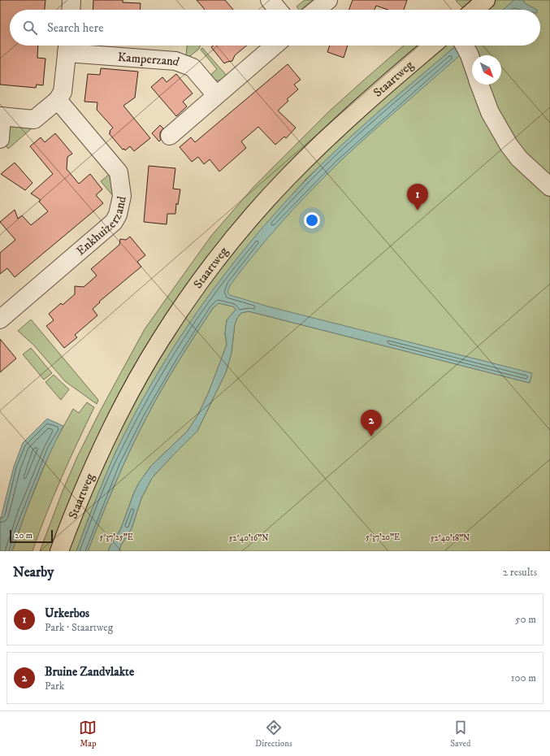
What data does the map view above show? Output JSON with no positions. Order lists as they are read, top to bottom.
{
  "streets": {
    "main road": ["Staartweg"],
    "street": ["Kamperzand", "Enkhuizerzand"]
  },
  "scale_bar": "20 m",
  "north": "bottom right",
  "page": {
    "search": "Search here",
    "pins": ["1", "2"],
    "scale": "20 m",
    "heading": ["Nearby", "2 results"],
    "list": [
      {
        "mark": "1",
        "name": "Urkerbos",
        "note": "Park · Staartweg",
        "value": "50 m"
      },
      {
        "mark": "2",
        "name": "Bruine Zandvlakte",
        "note": "Park",
        "value": "100 m"
      }
    ],
    "nav": ["Map", "Directions", "Saved"]
  },
  "coordinates": [
    "5°37'25\"E",
    "5°37'20\"E",
    "52°40'16\"N",
    "52°40'18\"N"
  ]
}
